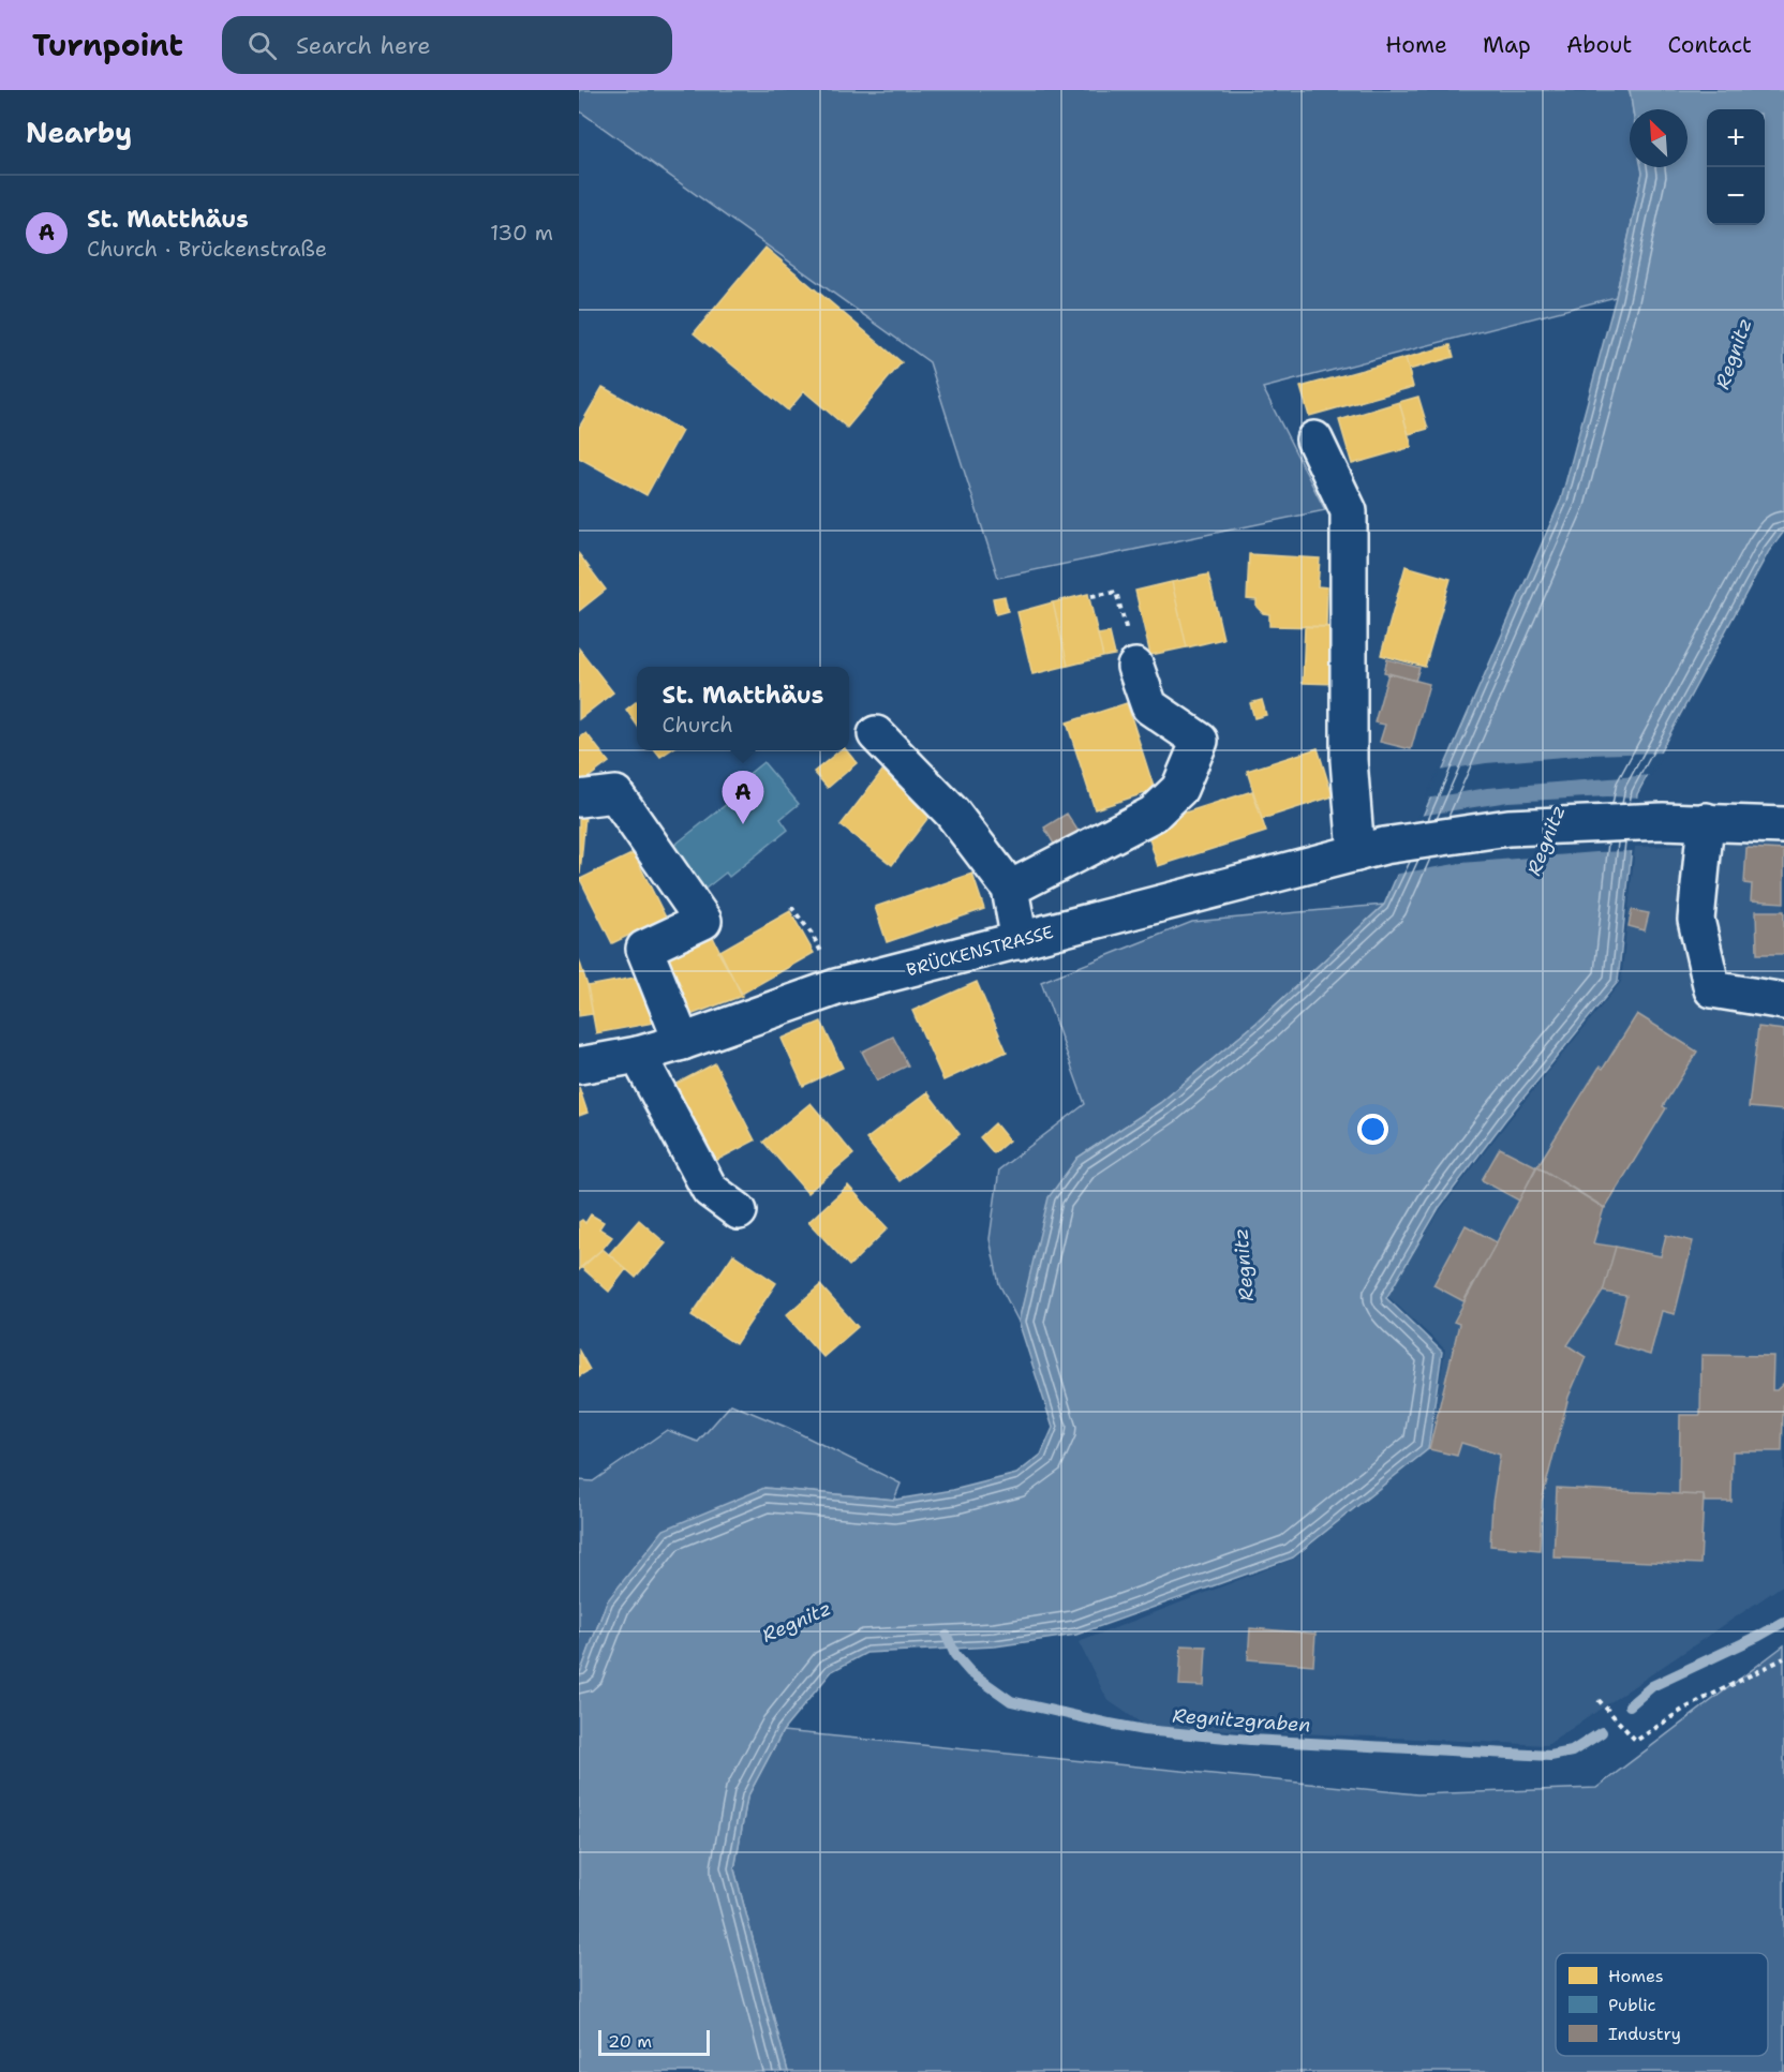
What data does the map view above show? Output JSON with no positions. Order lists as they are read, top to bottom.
{
  "streets": {
    "main road": ["BRÜCKENSTRASSE"]
  },
  "water": ["Regnitz", "Regnitzgraben"],
  "legend": ["Homes", "Public", "Industry"],
  "scale_bar": "20 m",
  "north": "top left",
  "page": {
    "header": "Turnpoint",
    "search": "Search here",
    "nav": [
      "Home",
      "Map",
      "About",
      "Contact"
    ],
    "heading": "Nearby",
    "map_buttons": ["+", "−"],
    "list": [
      {
        "mark": "A",
        "name": "St. Matthäus",
        "note": "Church · Brückenstraße",
        "value": "130 m"
      }
    ],
    "popup": ["St. Matthäus", "Church"],
    "pins": "A",
    "scale": "20 m"
  }
}
